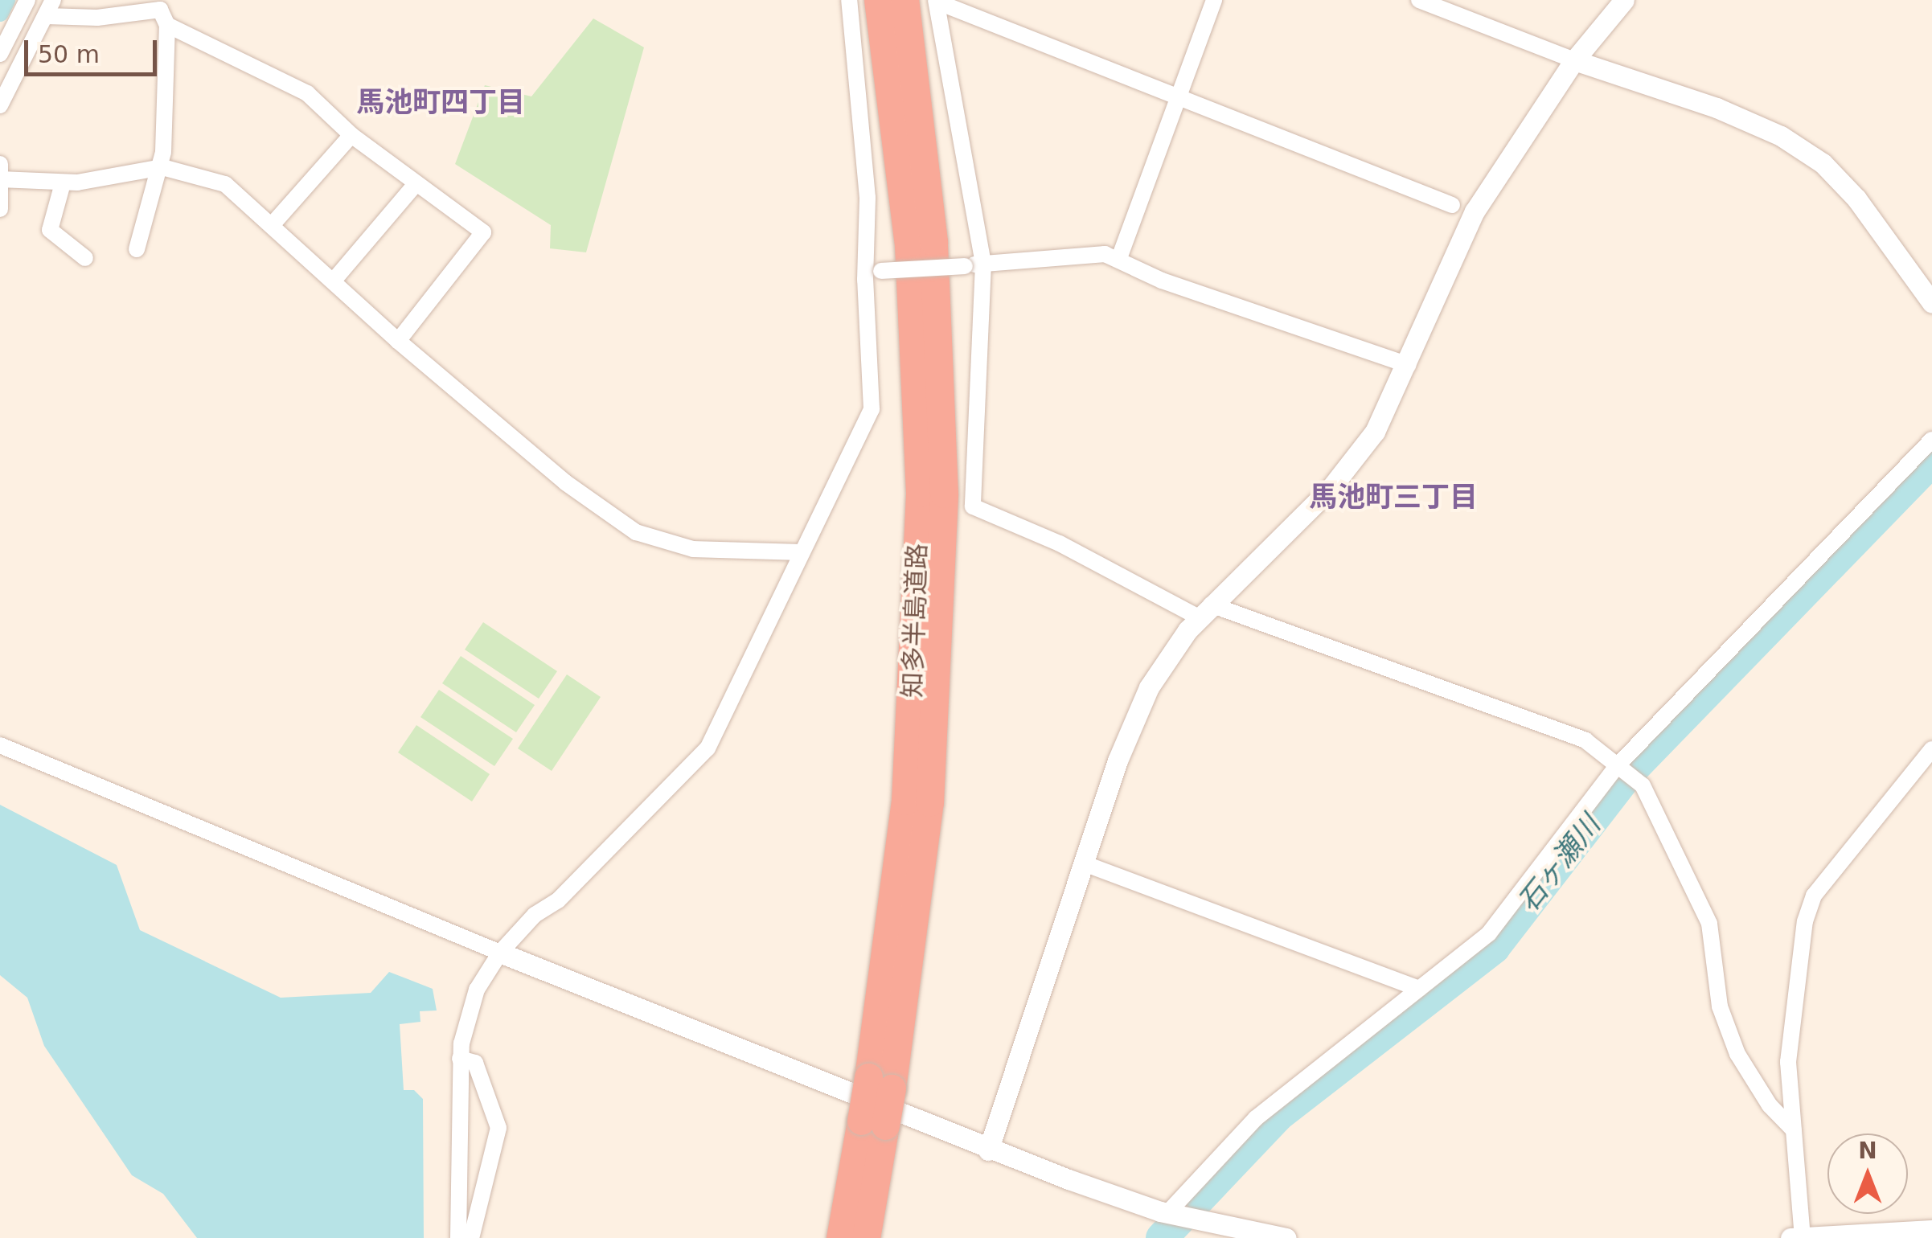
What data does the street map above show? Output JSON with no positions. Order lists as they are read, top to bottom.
{
  "streets": {
    "highway": ["知多半島道路"]
  },
  "districts": ["馬池町四丁目", "馬池町三丁目"],
  "water": ["石ヶ瀬川"],
  "scale_bar": "50 m",
  "north": "top"
}
